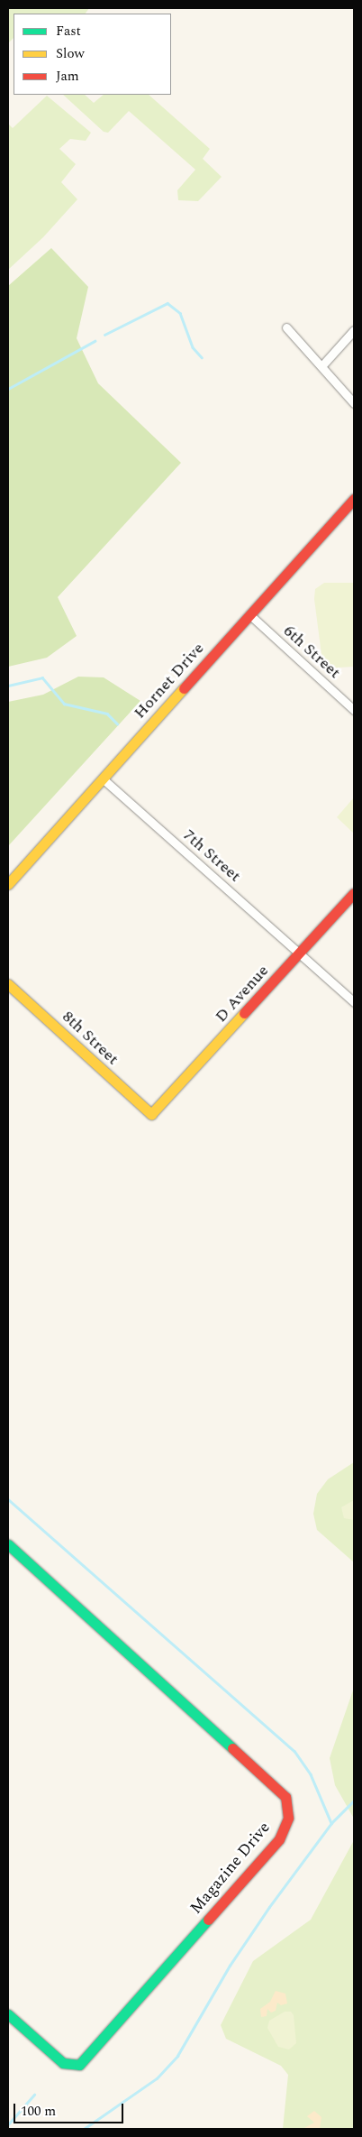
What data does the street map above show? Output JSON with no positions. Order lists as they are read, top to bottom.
{
  "streets": {
    "street": [
      "6th Street",
      "Hornet Drive",
      "7th Street",
      "D Avenue",
      "8th Street",
      "Magazine Drive"
    ]
  },
  "crossings": [
    ["6th Street", "Hornet Drive"],
    ["Hornet Drive", "7th Street"],
    ["7th Street", "D Avenue"],
    ["D Avenue", "8th Street"]
  ],
  "legend": ["Fast", "Slow", "Jam"],
  "scale_bar": "100 m"
}
